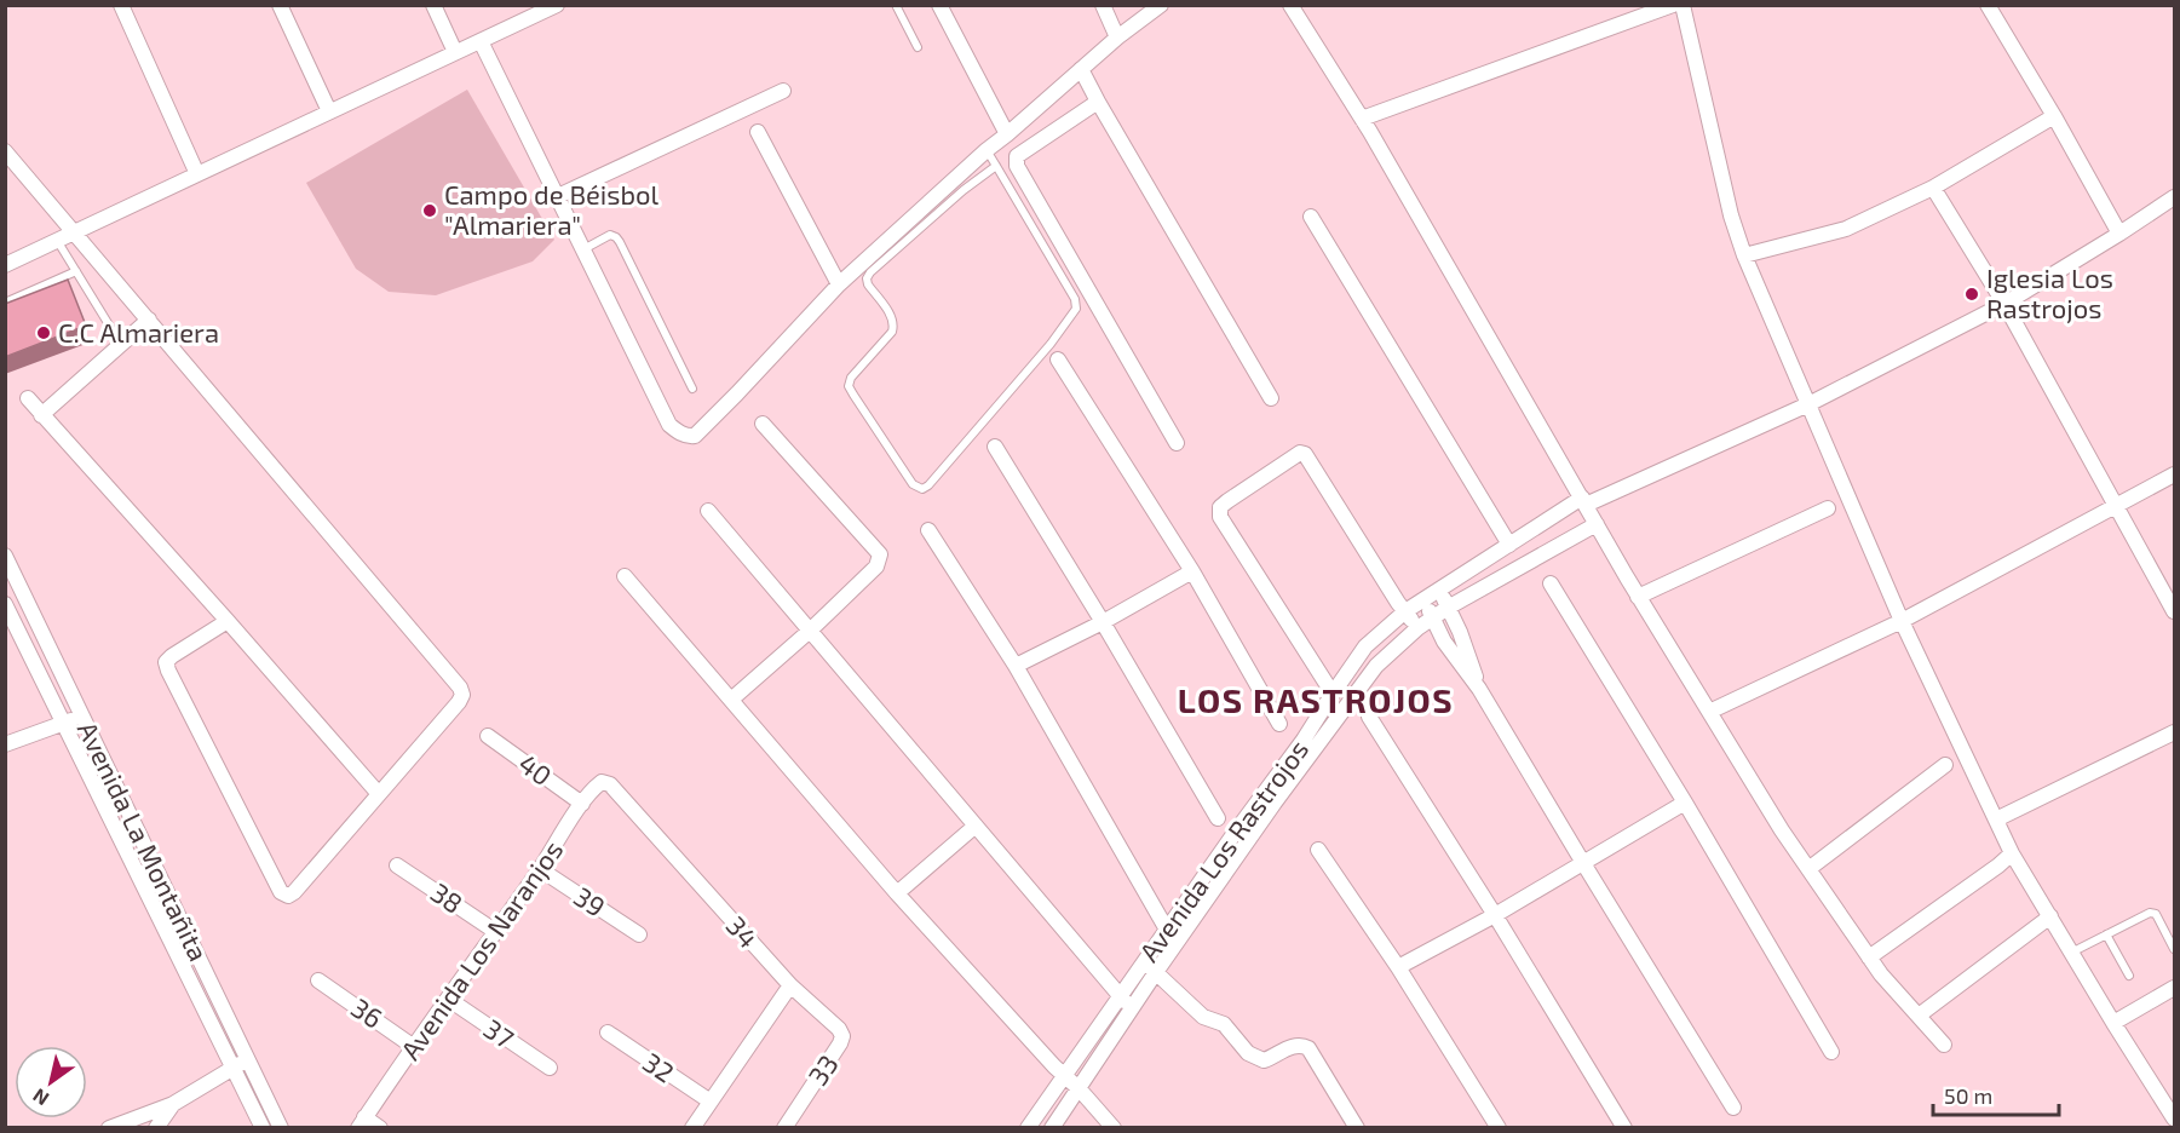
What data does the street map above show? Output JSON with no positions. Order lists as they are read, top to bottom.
{
  "streets": {
    "street": [
      "40",
      "Avenida La Montañita",
      "Avenida Los Rastrojos",
      "38",
      "39",
      "34",
      "Avenida Los Naranjos",
      "36",
      "37",
      "32",
      "33"
    ]
  },
  "crossings": [
    ["40", "Avenida Los Naranjos"],
    ["38", "Avenida Los Naranjos"],
    ["39", "Avenida Los Naranjos"],
    ["34", "Avenida Los Naranjos"],
    ["34", "33"],
    ["Avenida Los Naranjos", "36"],
    ["Avenida Los Naranjos", "37"]
  ],
  "districts": ["LOS RASTROJOS"],
  "places": ["Campo de Béisbol \"Almariera\"", "Iglesia Los Rastrojos", "C.C Almariera"],
  "scale_bar": "50 m",
  "north": "bottom left"
}
